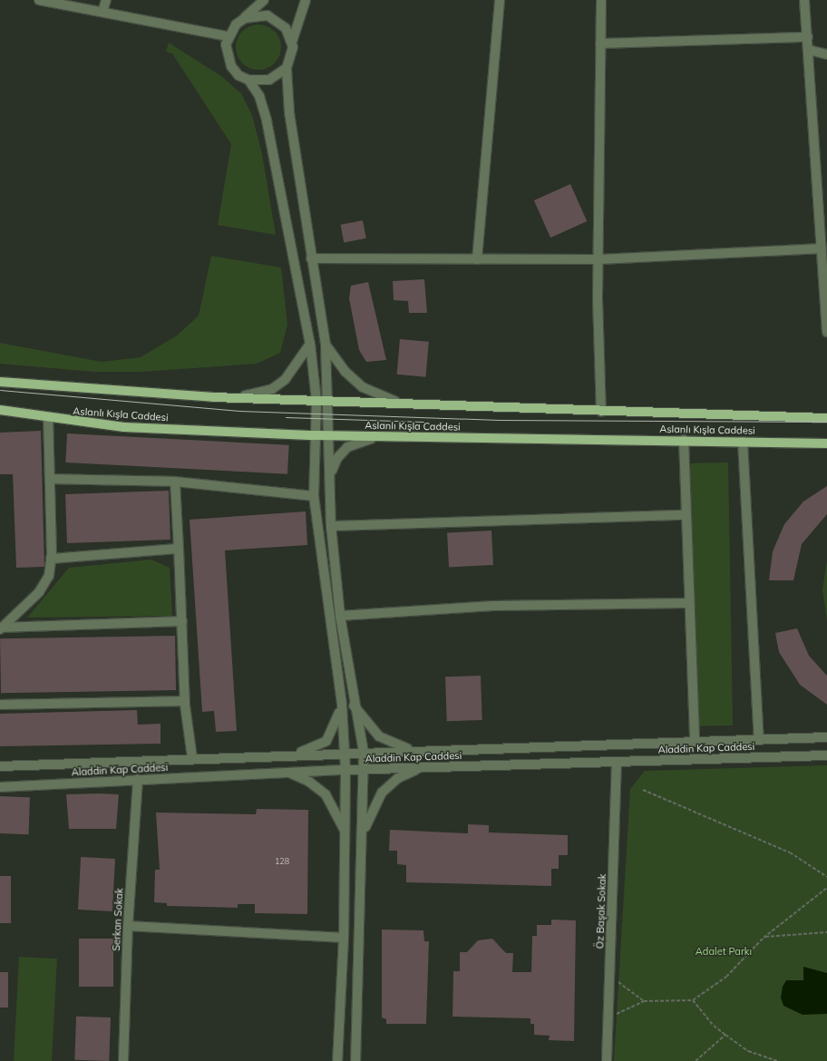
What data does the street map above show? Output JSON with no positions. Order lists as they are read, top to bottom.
{
  "streets": {
    "main road": ["Aslanlı Kışla Caddesi"],
    "street": ["Aladdin Kap Caddesi", "Öz Başak Sokak", "Serkan Sokak"]
  },
  "crossings": [
    ["Aladdin Kap Caddesi", "Öz Başak Sokak"],
    ["Aladdin Kap Caddesi", "Serkan Sokak"]
  ],
  "parks": ["Adalet Parkı"],
  "house_numbers": ["128"]
}
